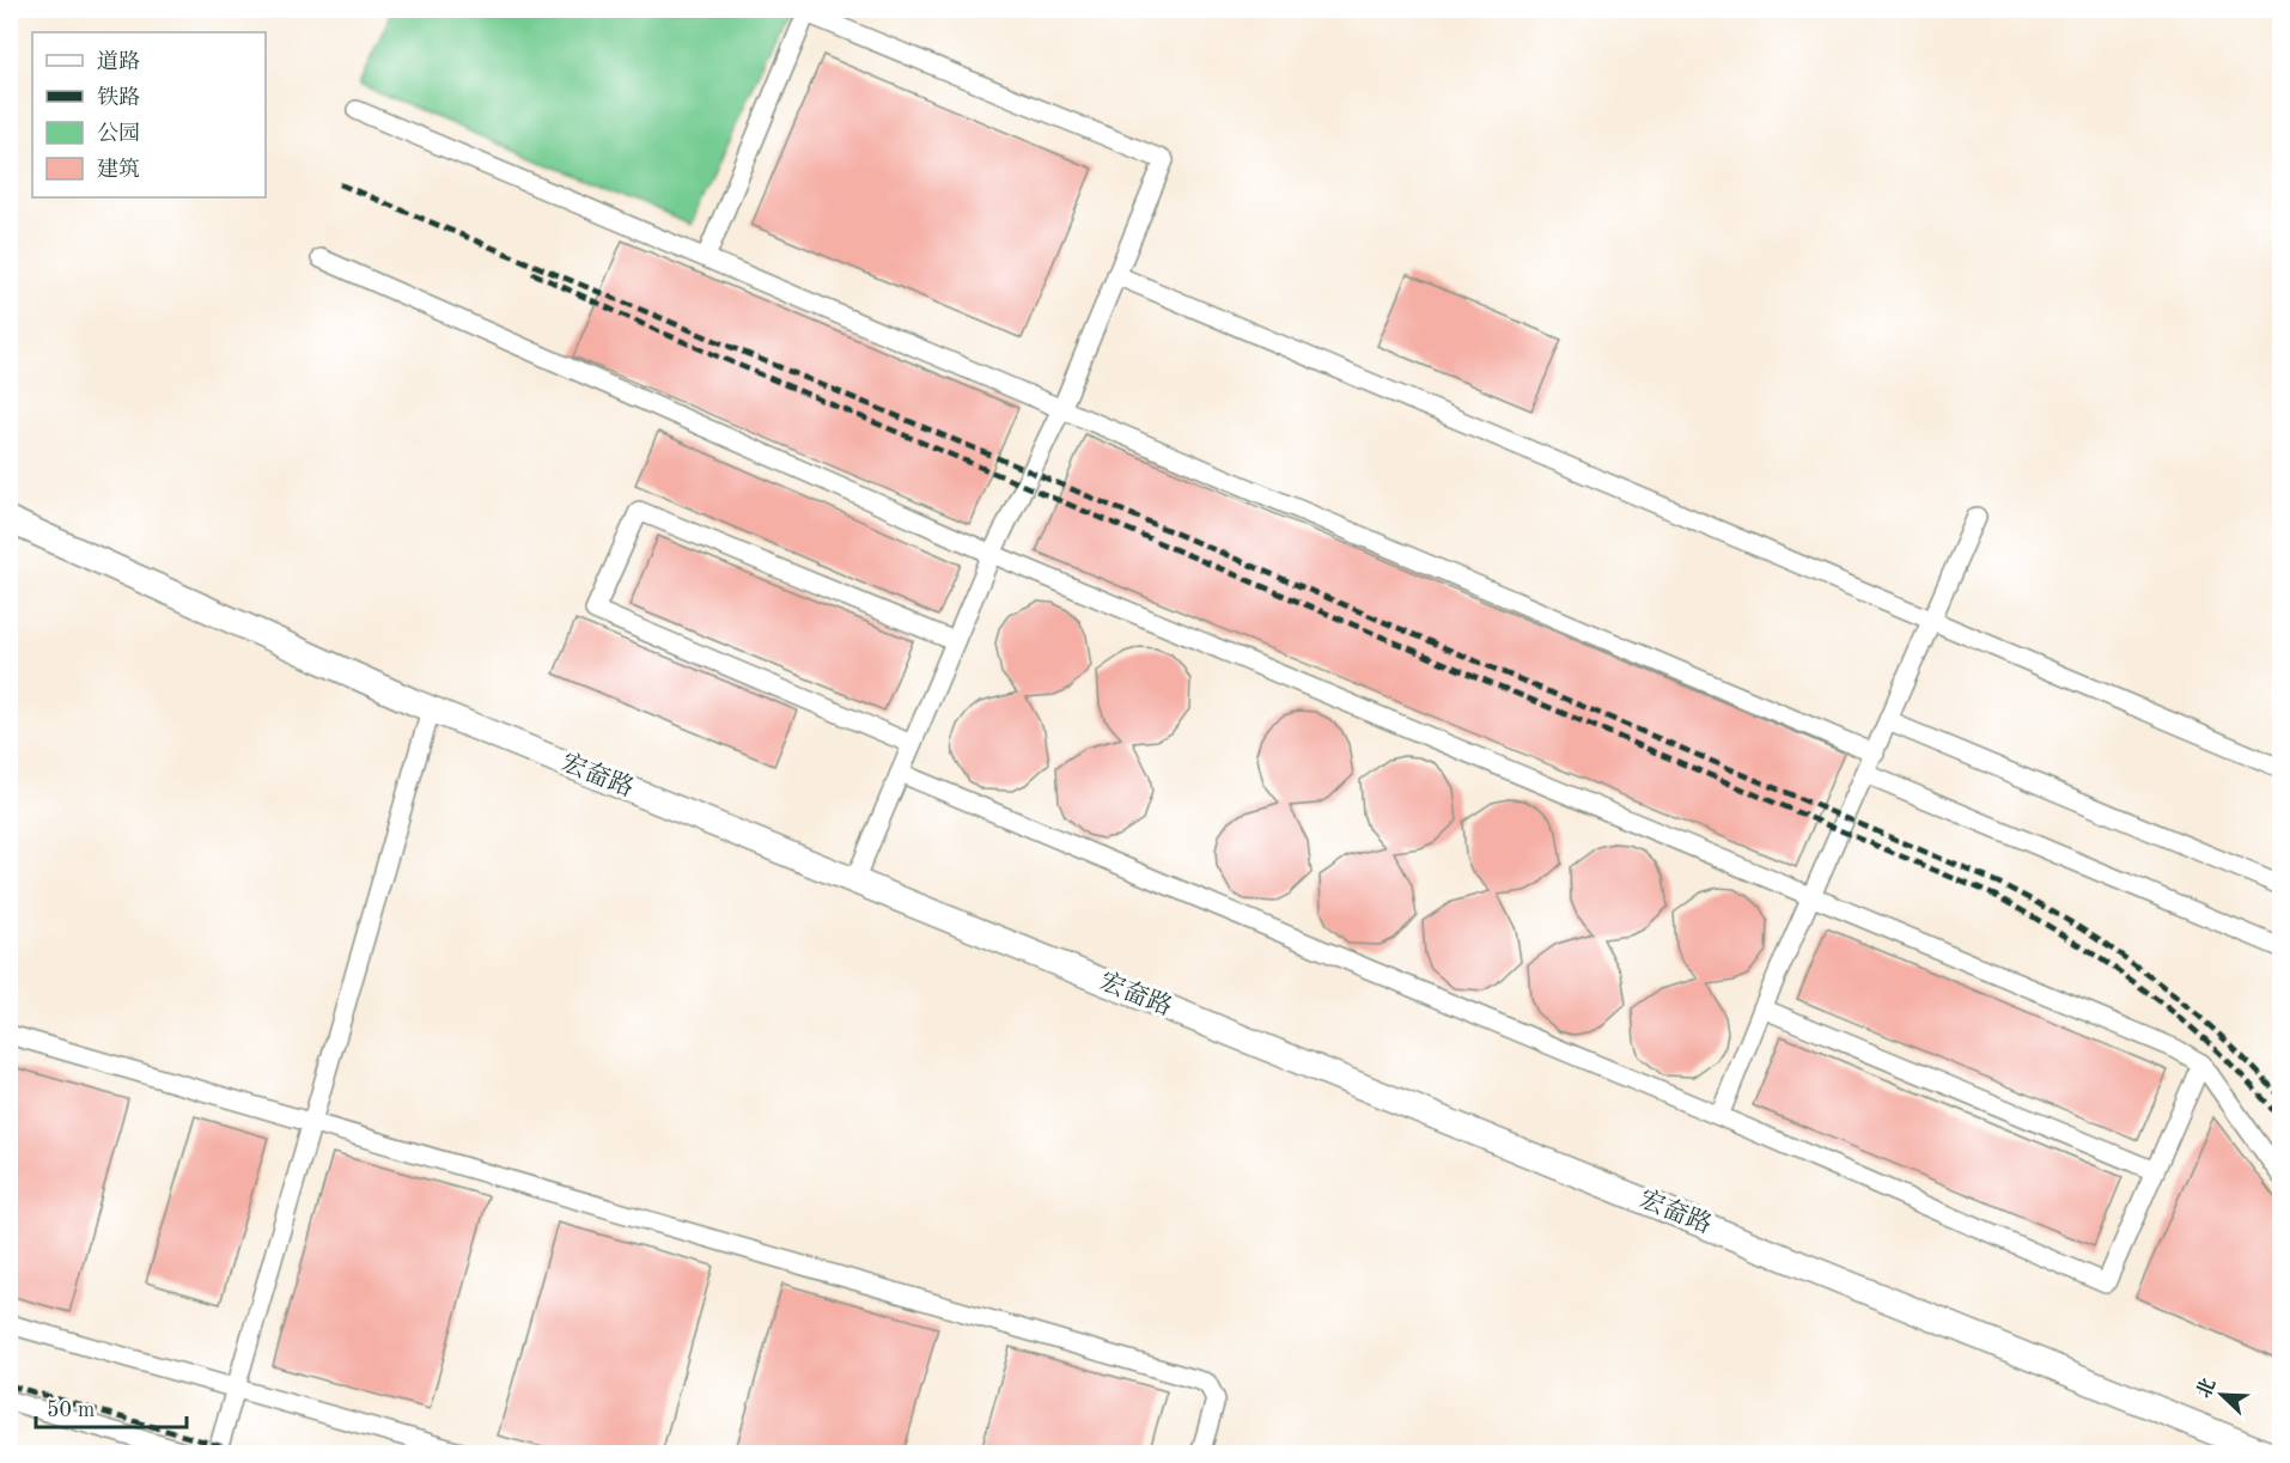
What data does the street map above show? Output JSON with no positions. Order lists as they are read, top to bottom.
{
  "streets": {
    "street": ["宏奤路"]
  },
  "legend": [
    "道路",
    "铁路",
    "公园",
    "建筑"
  ],
  "scale_bar": "50 m",
  "north": "top left"
}
